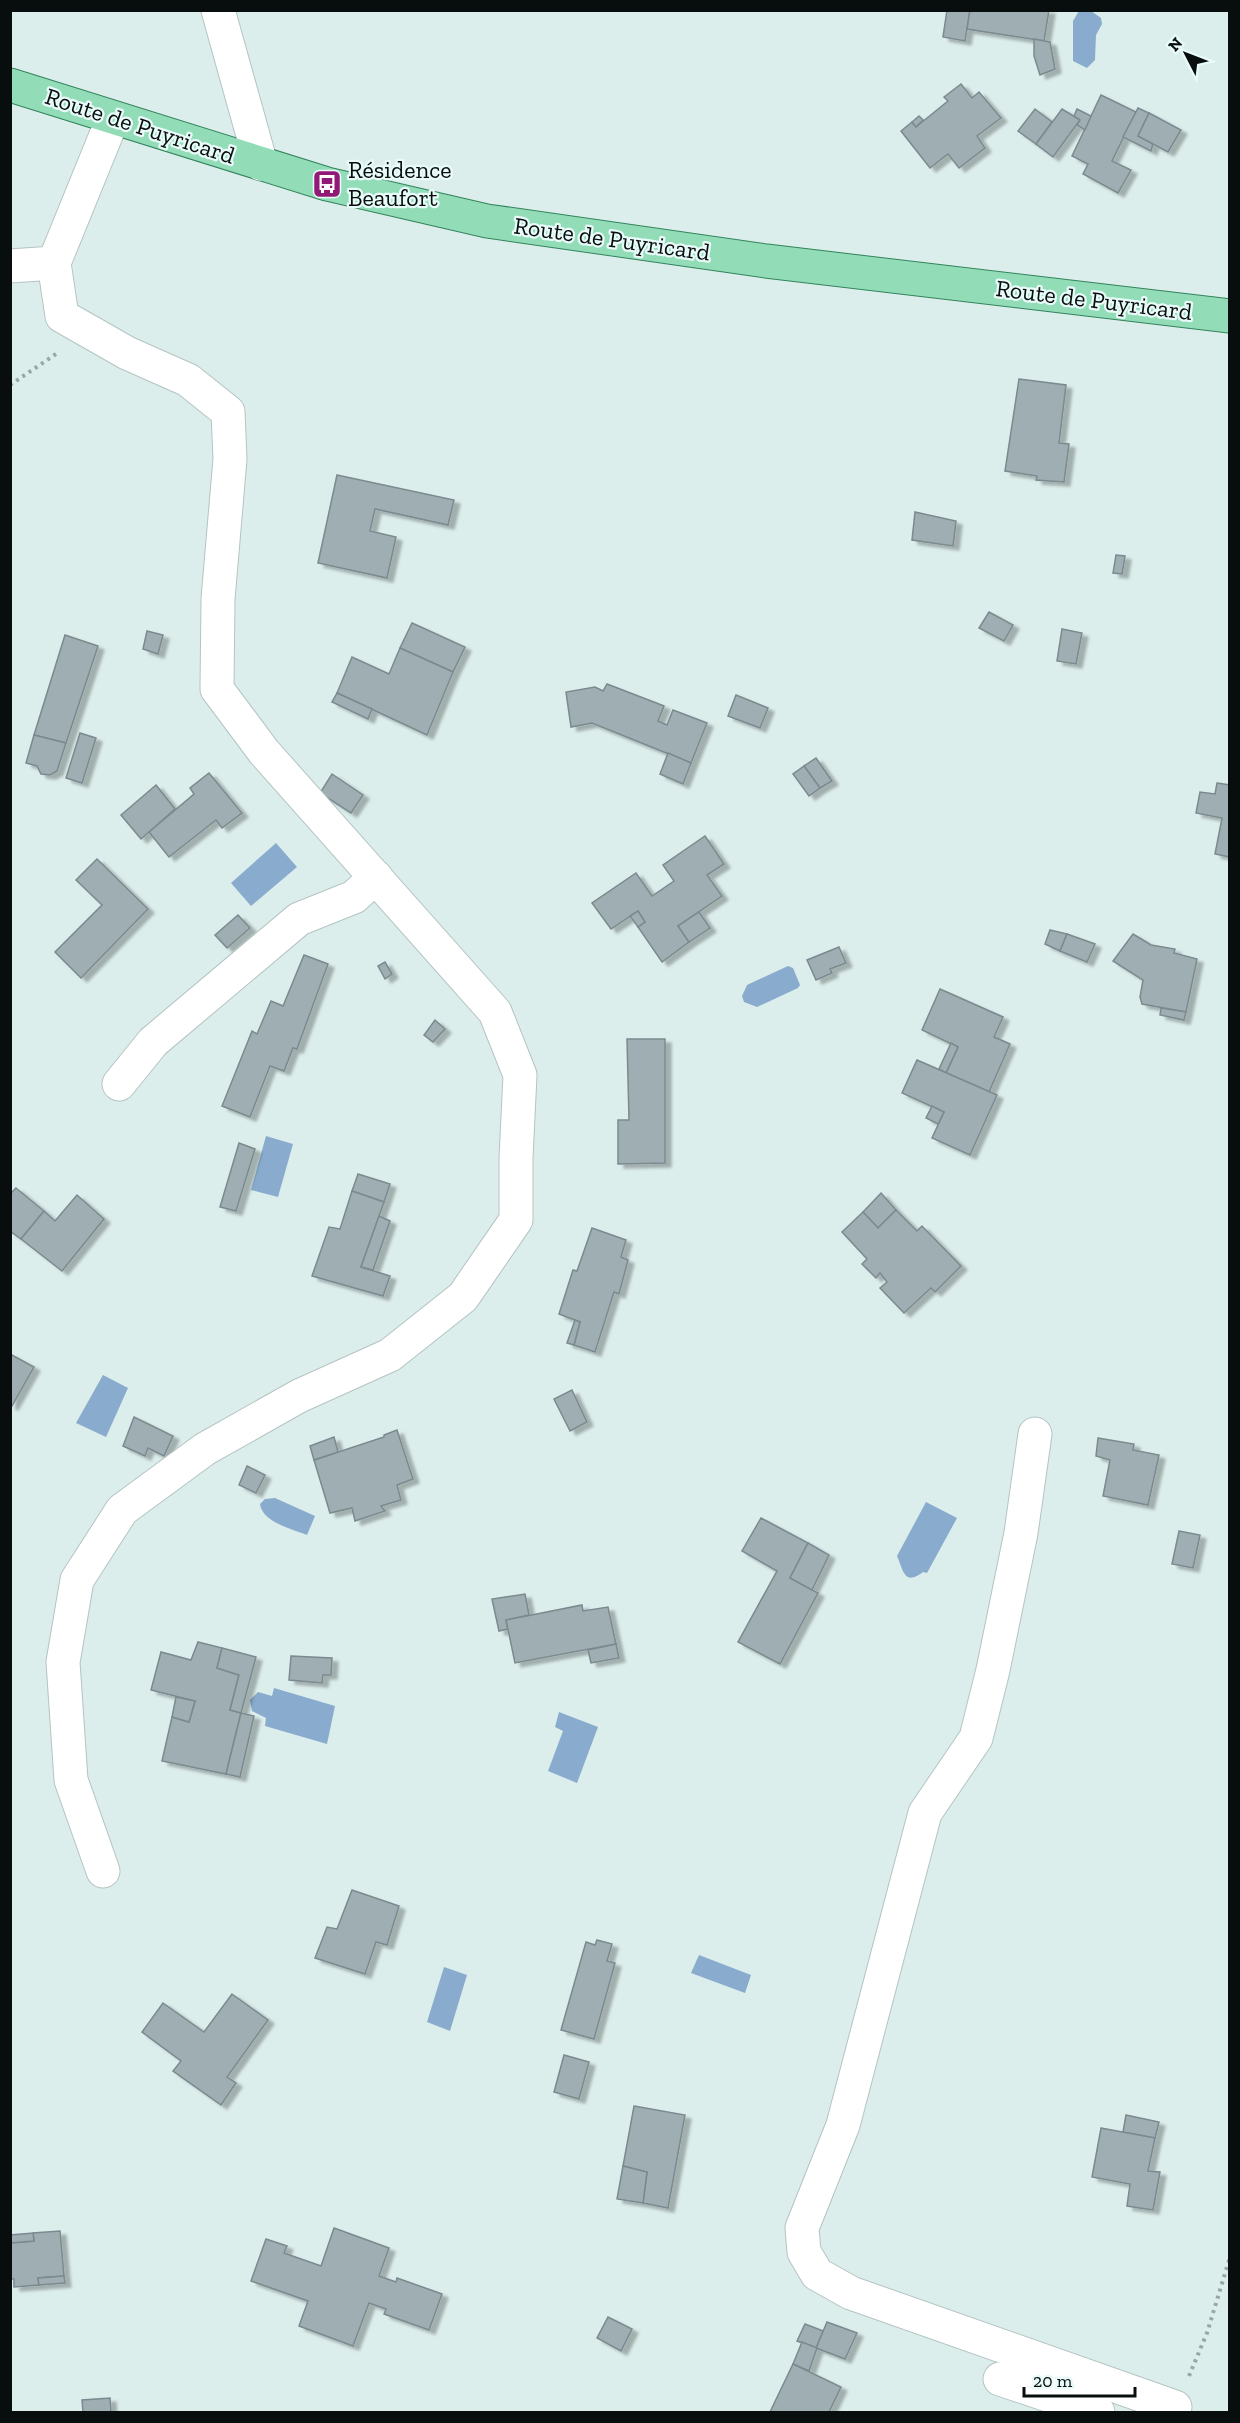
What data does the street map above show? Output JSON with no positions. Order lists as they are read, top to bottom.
{
  "streets": {
    "main road": ["Route de Puyricard"]
  },
  "places": {
    "bus stop": ["Résidence Beaufort"]
  },
  "scale_bar": "20 m",
  "north": "top left"
}
